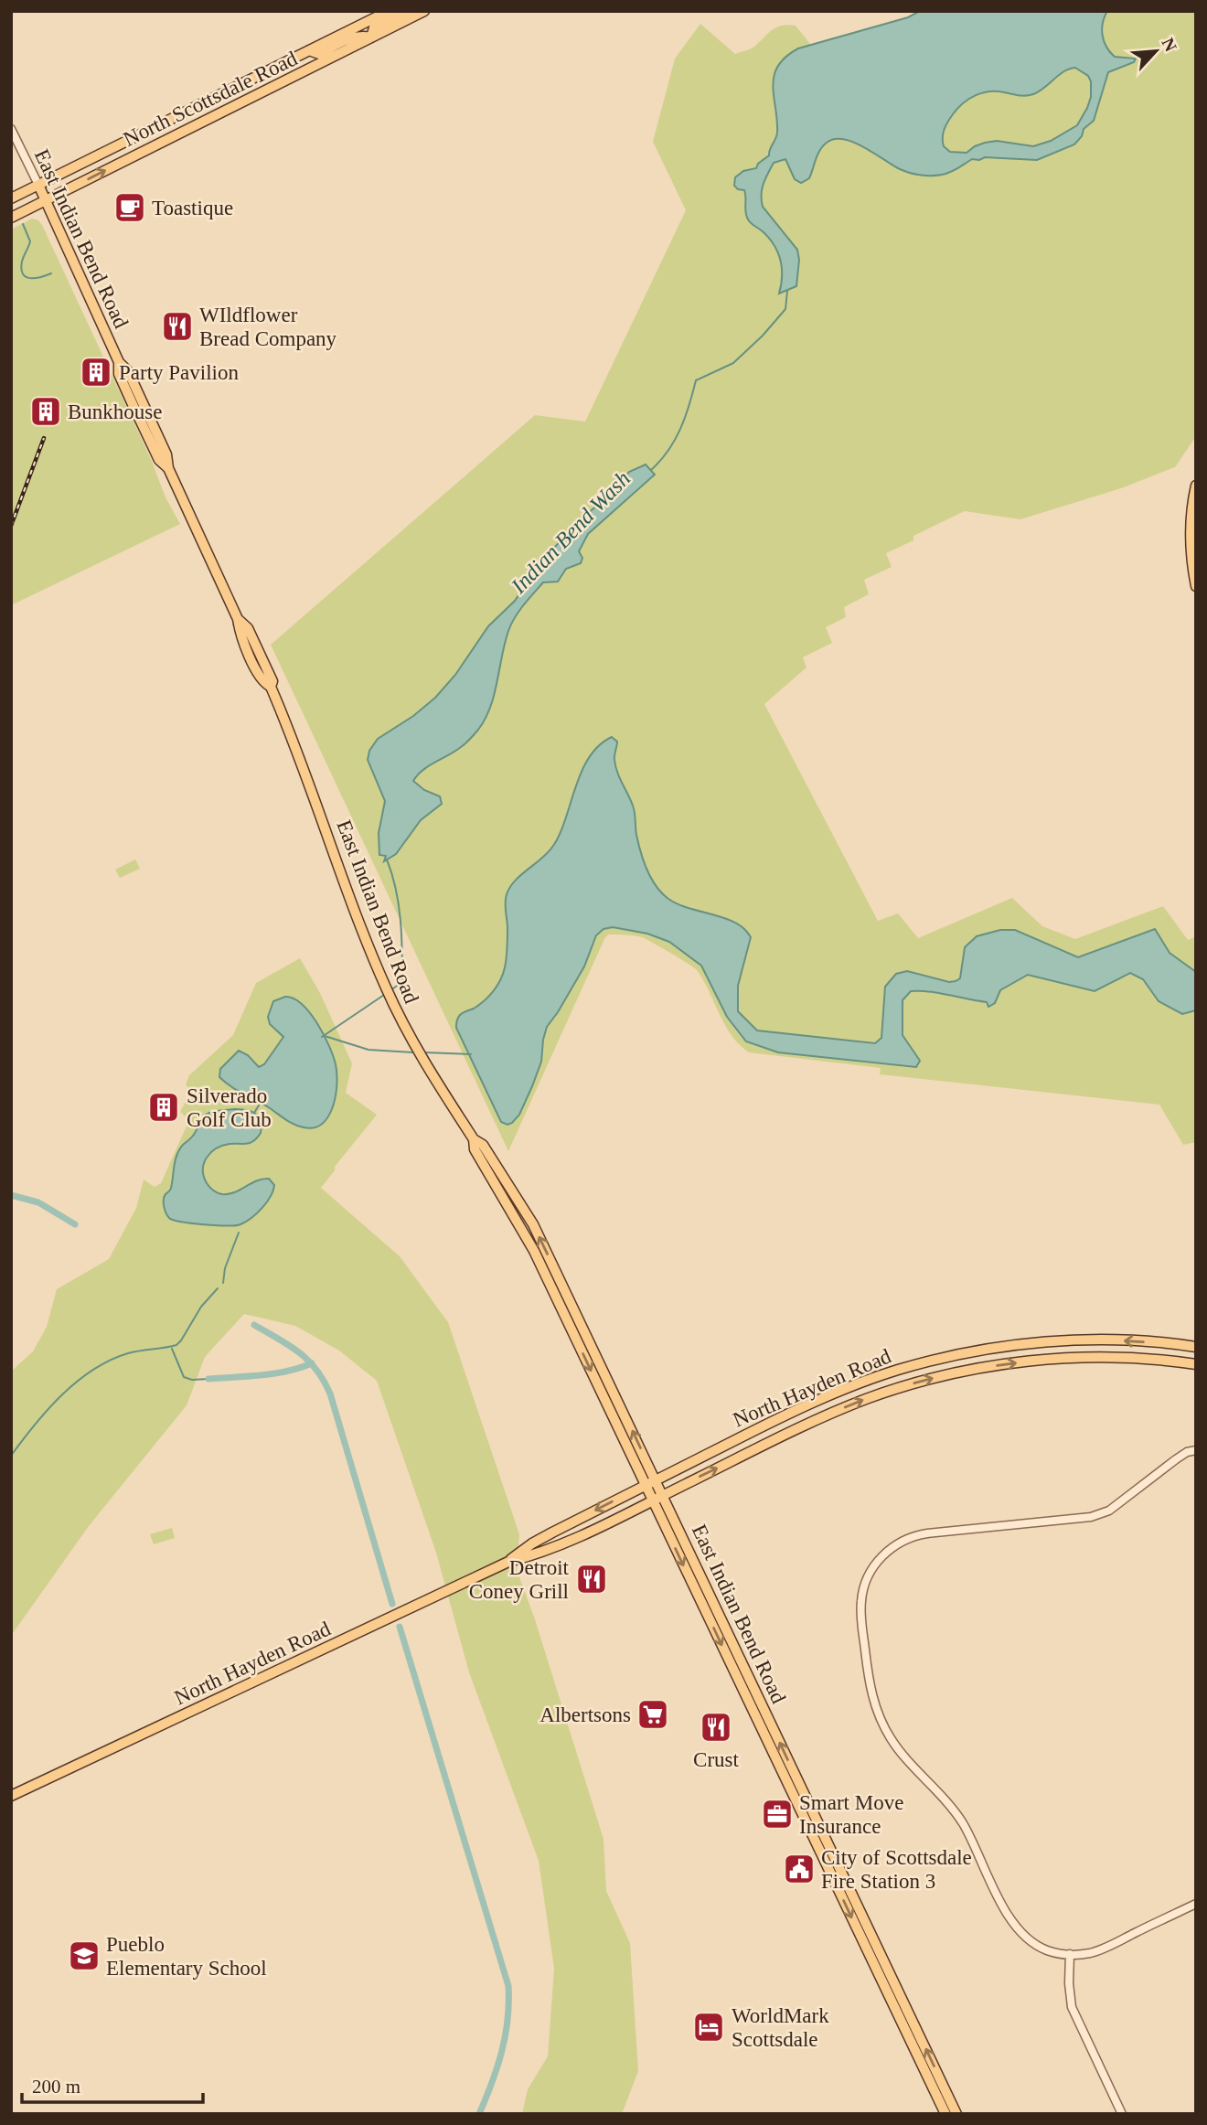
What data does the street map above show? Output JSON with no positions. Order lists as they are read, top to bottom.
{
  "streets": {
    "main road": ["North Scottsdale Road", "East Indian Bend Road", "North Hayden Road"]
  },
  "crossings": [
    ["North Scottsdale Road", "East Indian Bend Road"],
    ["East Indian Bend Road", "North Hayden Road"]
  ],
  "water": ["Indian Bend Wash"],
  "places": {
    "cafe": ["Toastique"],
    "restaurant": ["WIldflower Bread Company", "Detroit Coney Grill", "Crust"],
    "building": ["Party Pavilion", "Bunkhouse", "Silverado Golf Club"],
    "supermarket": ["Albertsons"],
    "office": ["Smart Move Insurance"],
    "public building": ["City of Scottsdale Fire Station 3"],
    "school or university": ["Pueblo Elementary School"],
    "hotel": ["WorldMark Scottsdale"]
  },
  "scale_bar": "200 m",
  "north": "top right"
}
